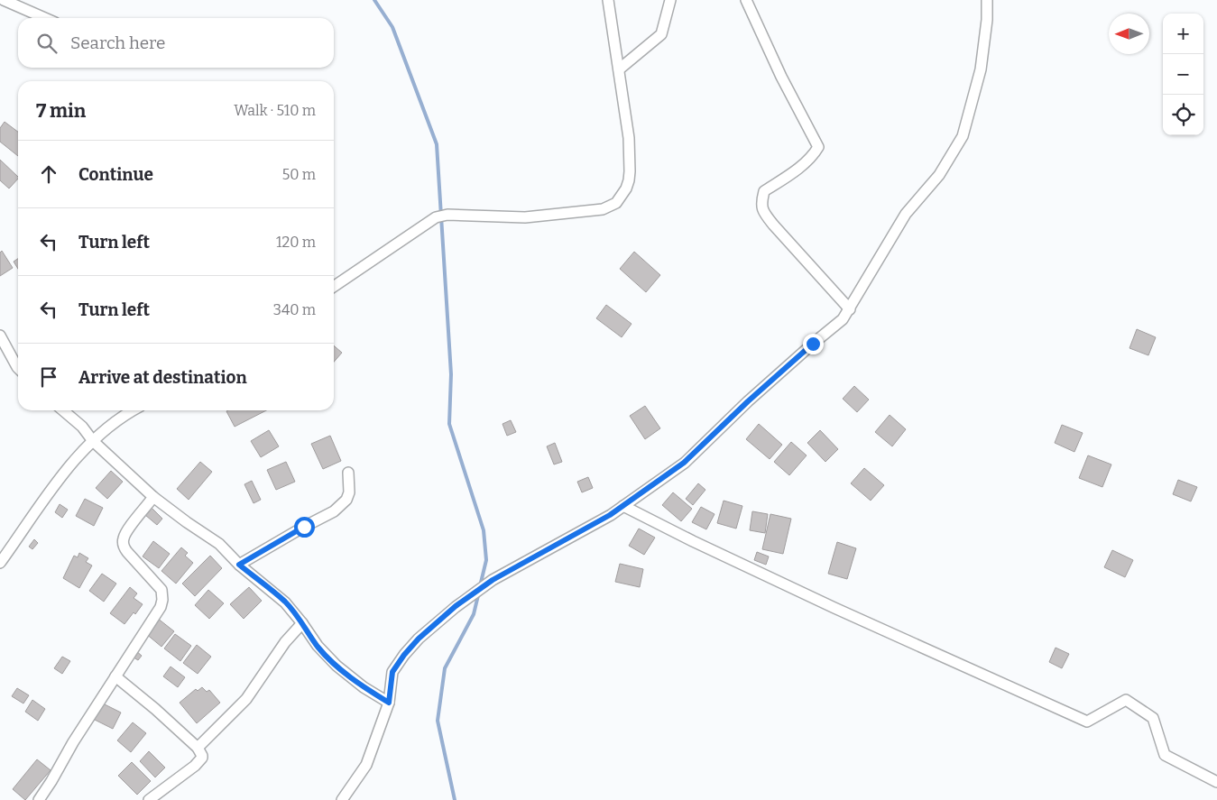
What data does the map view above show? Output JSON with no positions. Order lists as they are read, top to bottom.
{
  "north": "left",
  "page": {
    "map_buttons": ["+", "−"],
    "search": "Search here",
    "heading": ["7 min", "Walk · 510 m"],
    "list": [
      ["Continue", "50 m"],
      ["Turn left", "120 m"],
      ["Turn left", "340 m"],
      "Arrive at destination"
    ]
  }
}
